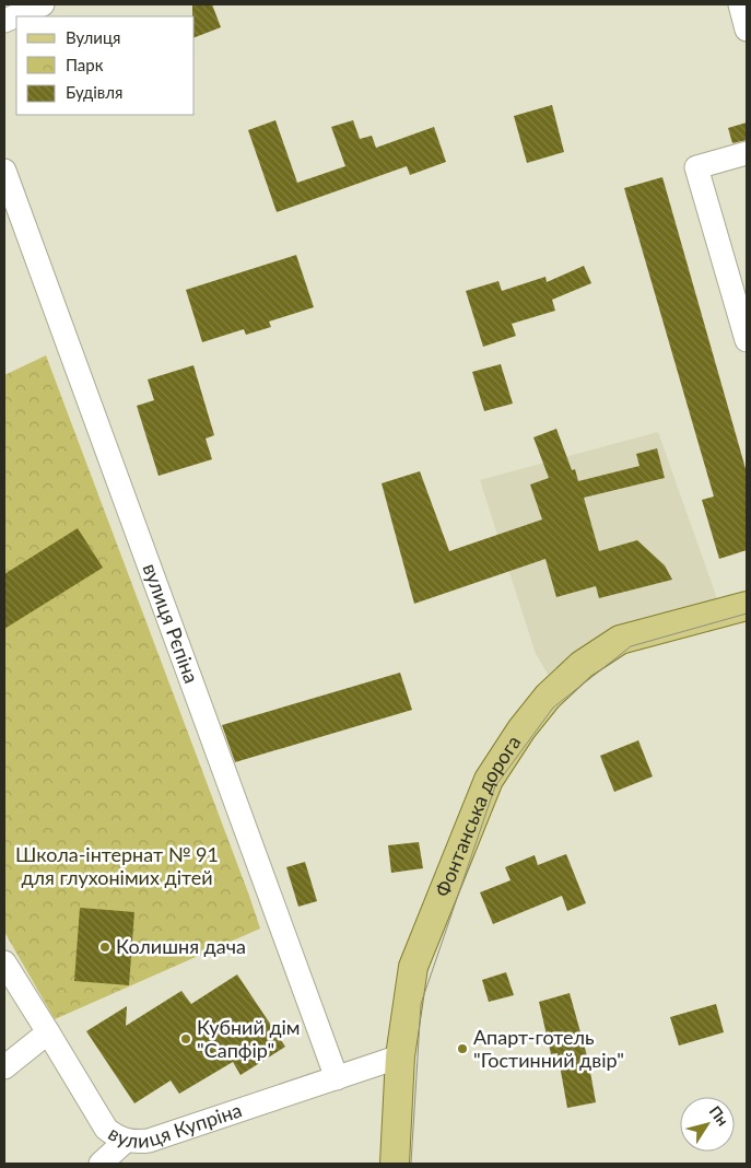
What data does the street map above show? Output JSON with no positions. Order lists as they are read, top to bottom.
{
  "streets": {
    "main road": ["Фонтанська дорога"],
    "street": ["вулиця Рєпіна", "вулиця Купріна"]
  },
  "crossings": [
    ["вулиця Рєпіна", "вулиця Купріна"],
    ["Фонтанська дорога", "вулиця Купріна"]
  ],
  "parks": ["Школа-інтернат № 91 для глухонімих дітей"],
  "places": ["Колишня дача", "Кубний дім \"Сапфір\"", "Апарт-готель \"Гостинний двір\""],
  "legend": ["Вулиця", "Парк", "Будівля"],
  "north": "top right"
}
